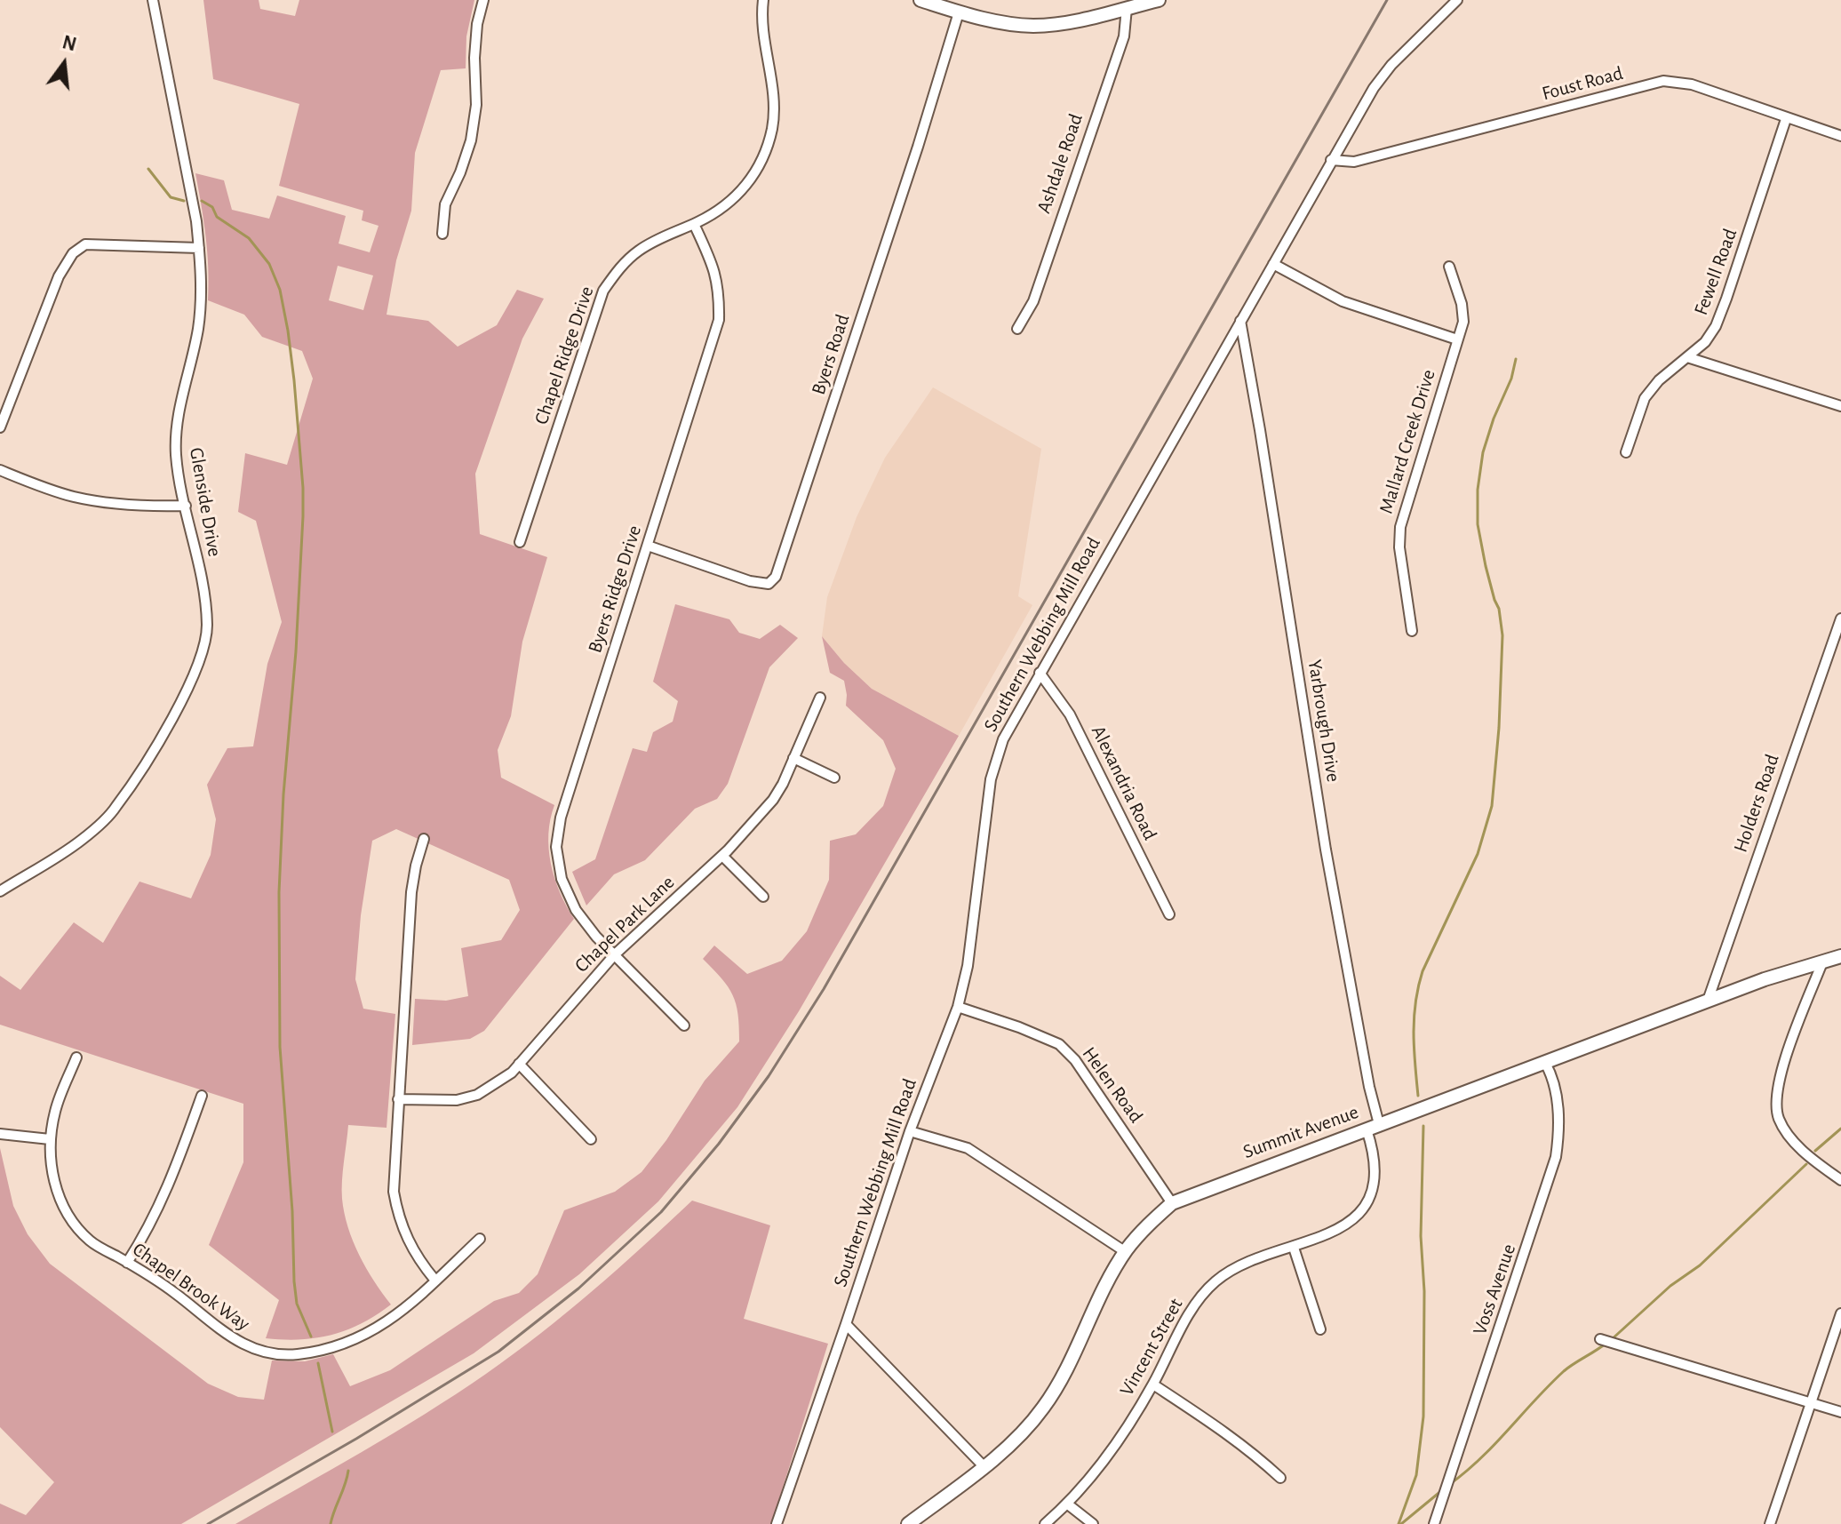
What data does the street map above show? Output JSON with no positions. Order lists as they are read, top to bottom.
{
  "streets": {
    "main road": ["Summit Avenue"],
    "street": [
      "Foust Road",
      "Ashdale Road",
      "Fewell Road",
      "Byers Road",
      "Chapel Ridge Drive",
      "Mallard Creek Drive",
      "Glenside Drive",
      "Byers Ridge Drive",
      "Southern Webbing Mill Road",
      "Yarbrough Drive",
      "Alexandria Road",
      "Holders Road",
      "Chapel Park Lane",
      "Helen Road",
      "Chapel Brook Way",
      "Voss Avenue",
      "Vincent Street"
    ]
  },
  "crossings": [
    ["Foust Road", "Fewell Road"],
    ["Foust Road", "Southern Webbing Mill Road"],
    ["Byers Road", "Byers Ridge Drive"],
    ["Chapel Ridge Drive", "Byers Ridge Drive"],
    ["Byers Ridge Drive", "Chapel Park Lane"],
    ["Southern Webbing Mill Road", "Yarbrough Drive"],
    ["Southern Webbing Mill Road", "Alexandria Road"],
    ["Southern Webbing Mill Road", "Helen Road"],
    ["Yarbrough Drive", "Summit Avenue"],
    ["Yarbrough Drive", "Vincent Street"],
    ["Holders Road", "Summit Avenue"],
    ["Helen Road", "Summit Avenue"],
    ["Summit Avenue", "Voss Avenue"],
    ["Summit Avenue", "Vincent Street"]
  ],
  "north": "top"
}
